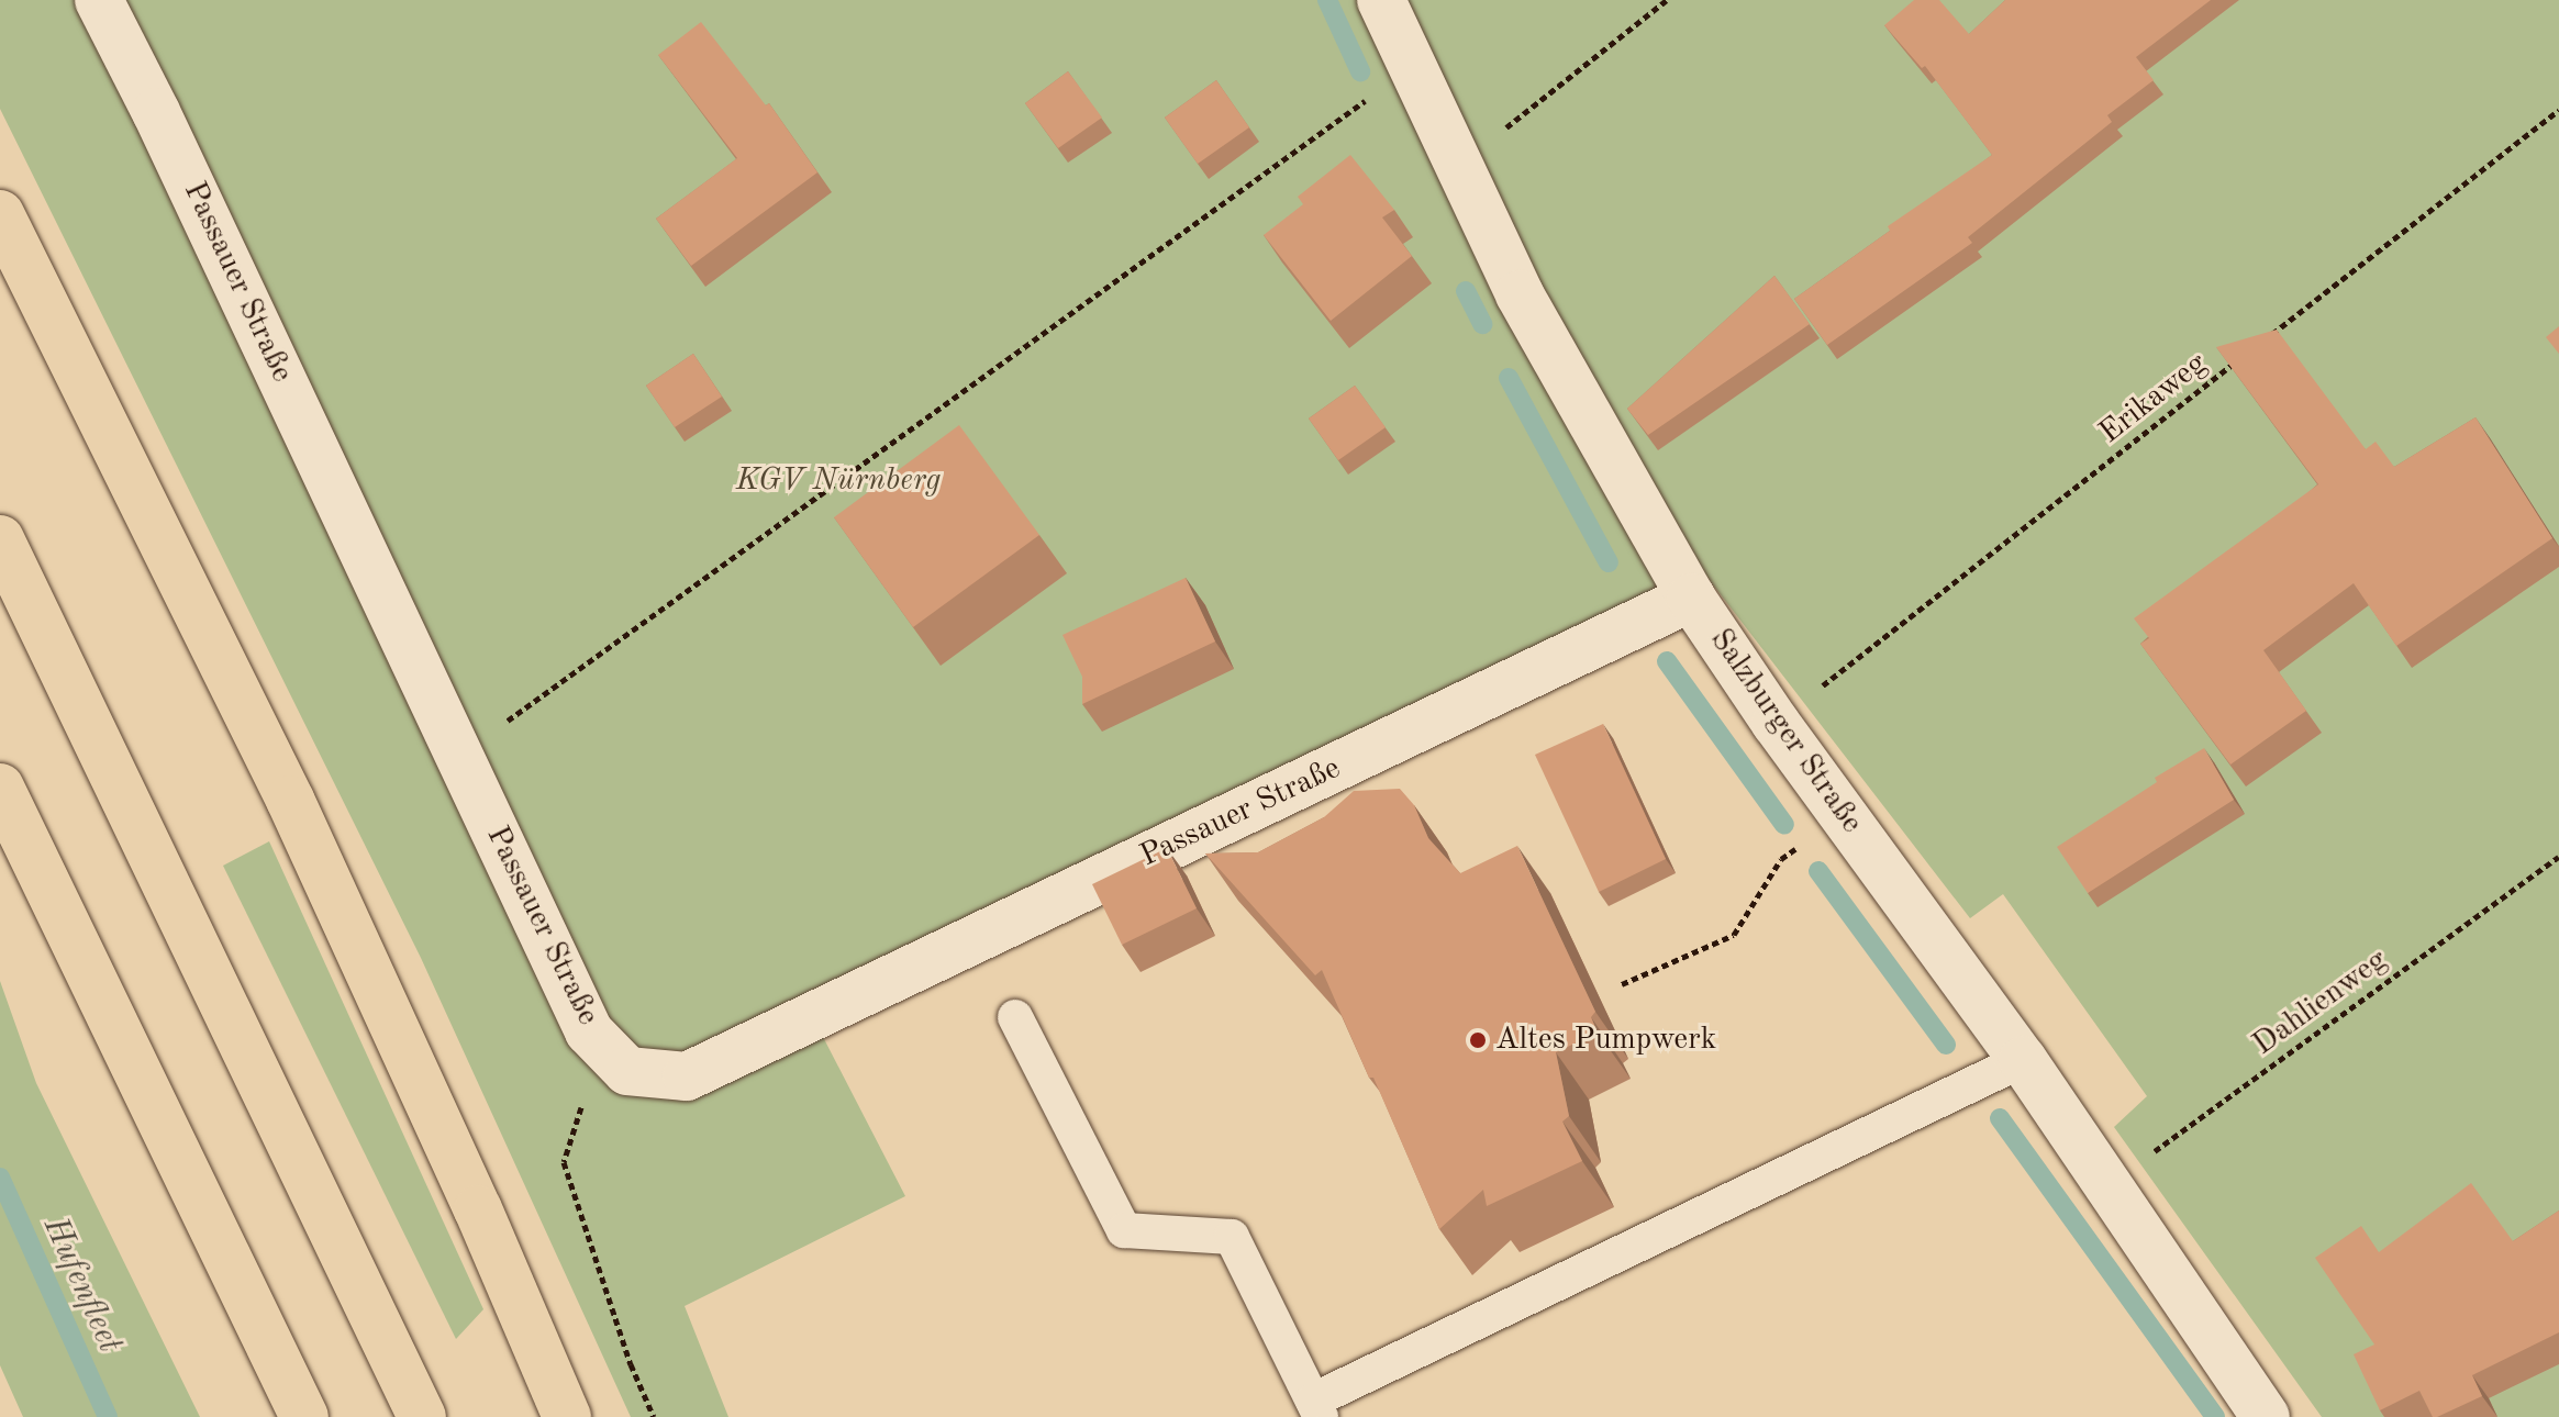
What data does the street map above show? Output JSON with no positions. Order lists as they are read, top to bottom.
{
  "streets": {
    "street": ["Passauer Straße", "Salzburger Straße"],
    "path": ["Erikaweg", "Dahlienweg"]
  },
  "crossings": [
    ["Passauer Straße", "Salzburger Straße"],
    ["Erikaweg", "Salzburger Straße"],
    ["Salzburger Straße", "Dahlienweg"]
  ],
  "water": ["Hufenfleet"],
  "parks": ["KGV Nürnberg"],
  "places": ["Altes Pumpwerk"]
}
